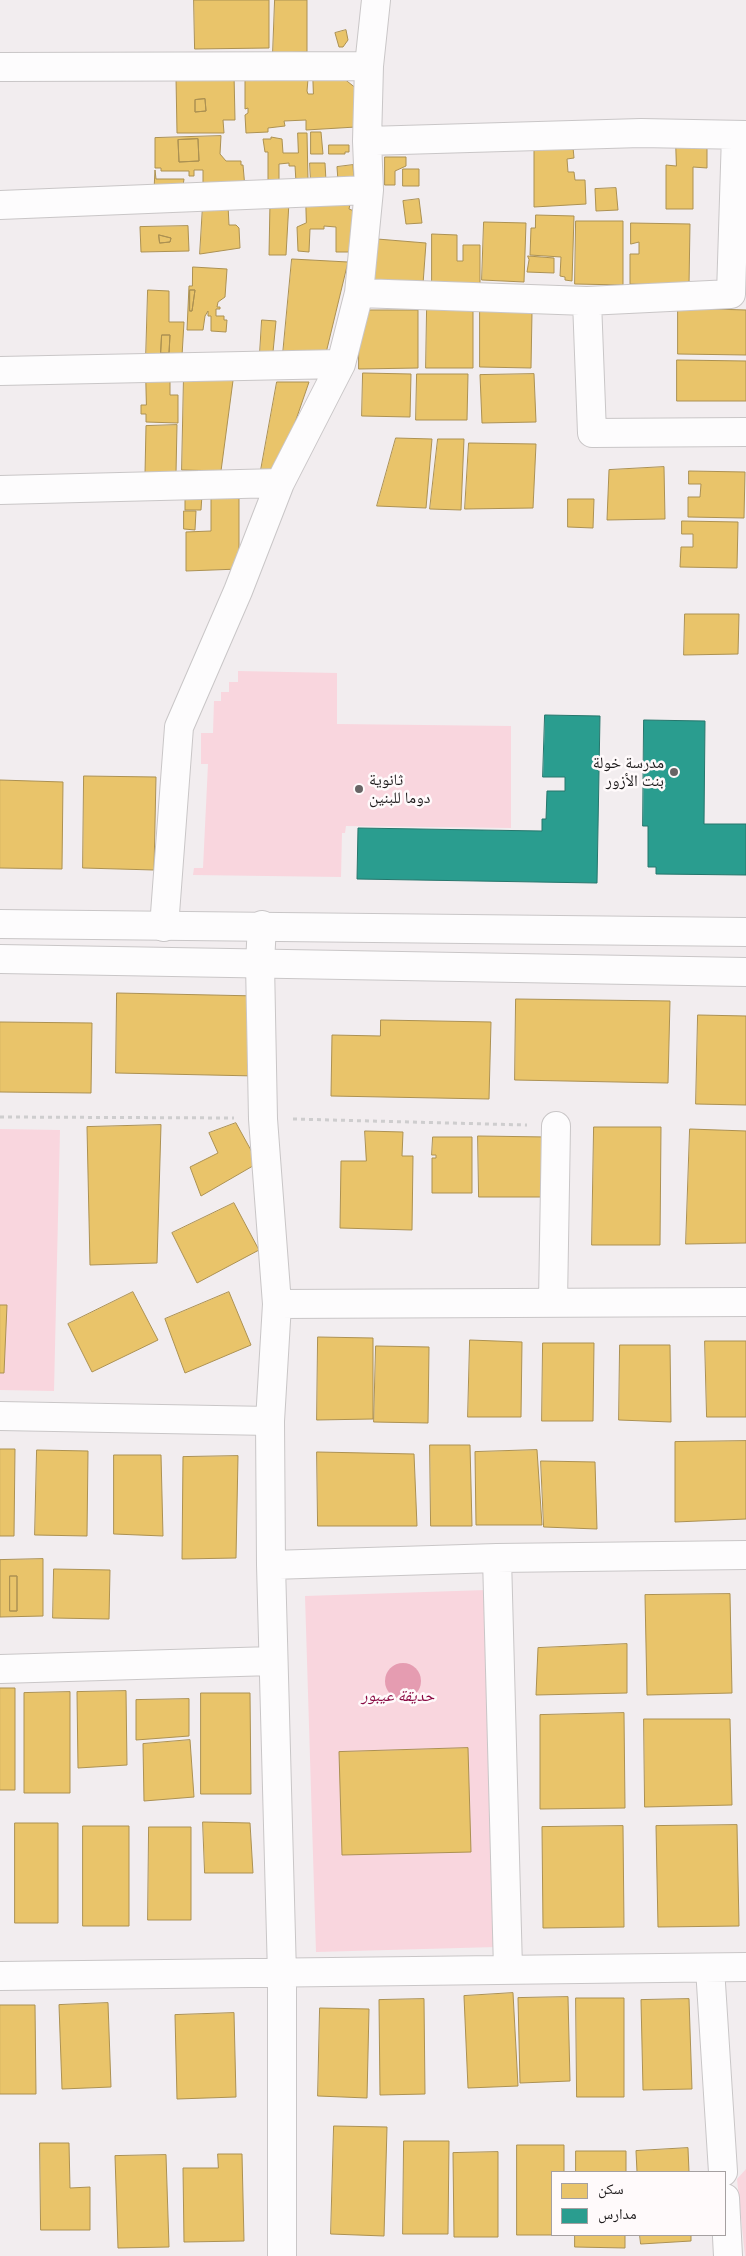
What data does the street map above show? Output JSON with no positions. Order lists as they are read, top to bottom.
{
  "parks": ["حديقة عيبور"],
  "places": ["مدرسة خولة بنت الأزور", "ثانوية دوما للبنين"],
  "legend": ["سكن", "مدارس"]
}
